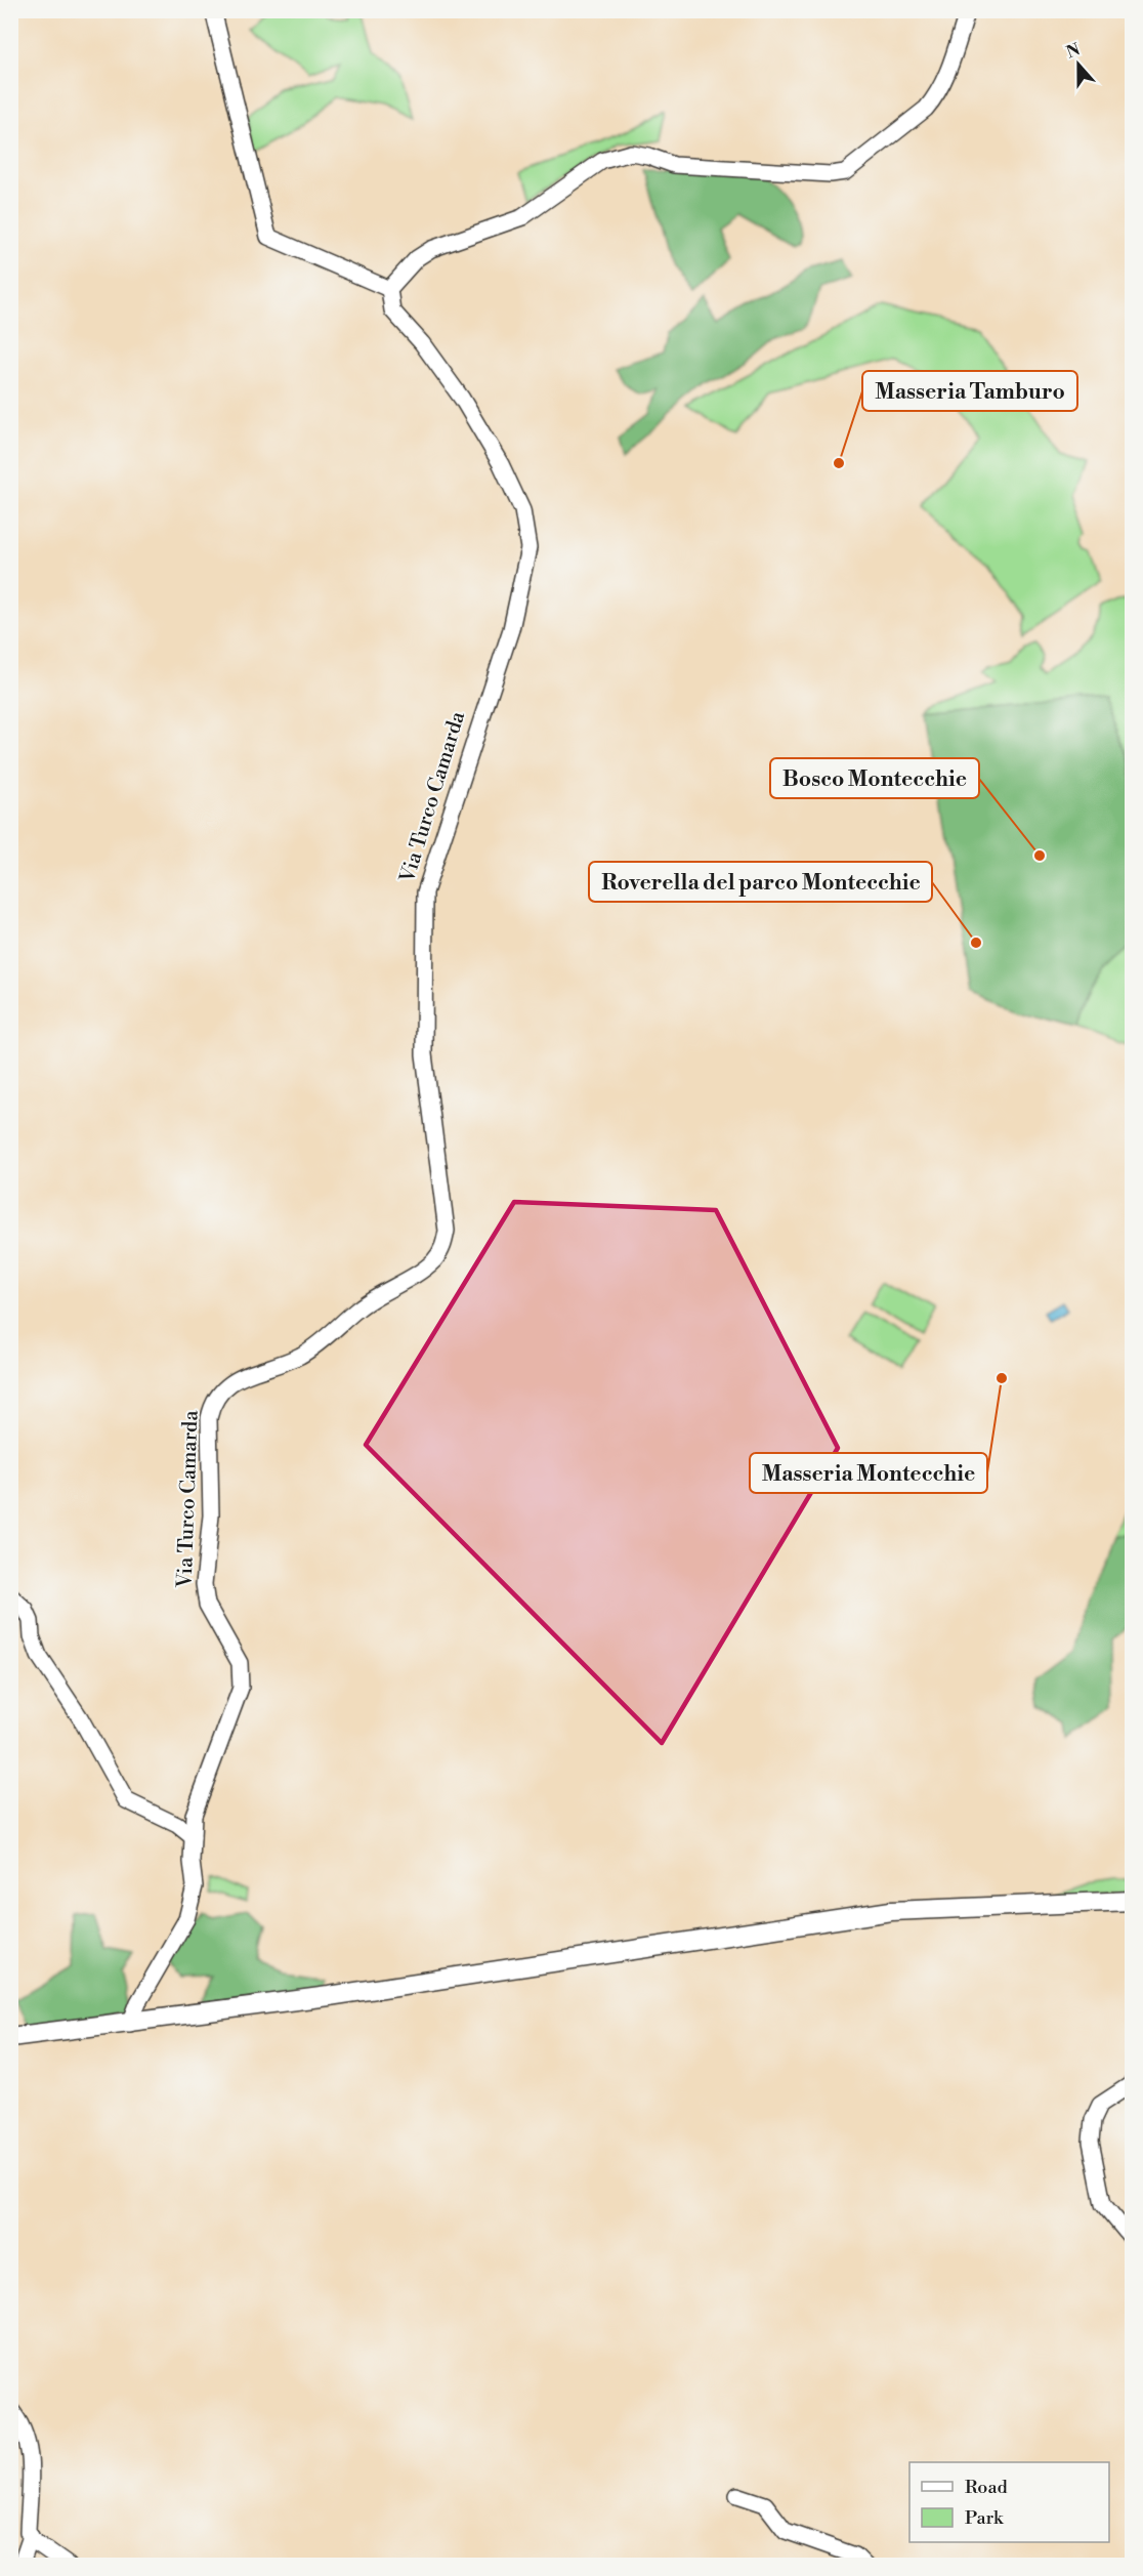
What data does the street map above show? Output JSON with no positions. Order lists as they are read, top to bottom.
{
  "streets": {
    "street": ["Via Turco Camarda"]
  },
  "places": [
    "Masseria Tamburo",
    "Bosco Montecchie",
    "Roverella del parco Montecchie",
    "Masseria Montecchie"
  ],
  "legend": ["Road", "Park"],
  "north": "top"
}
